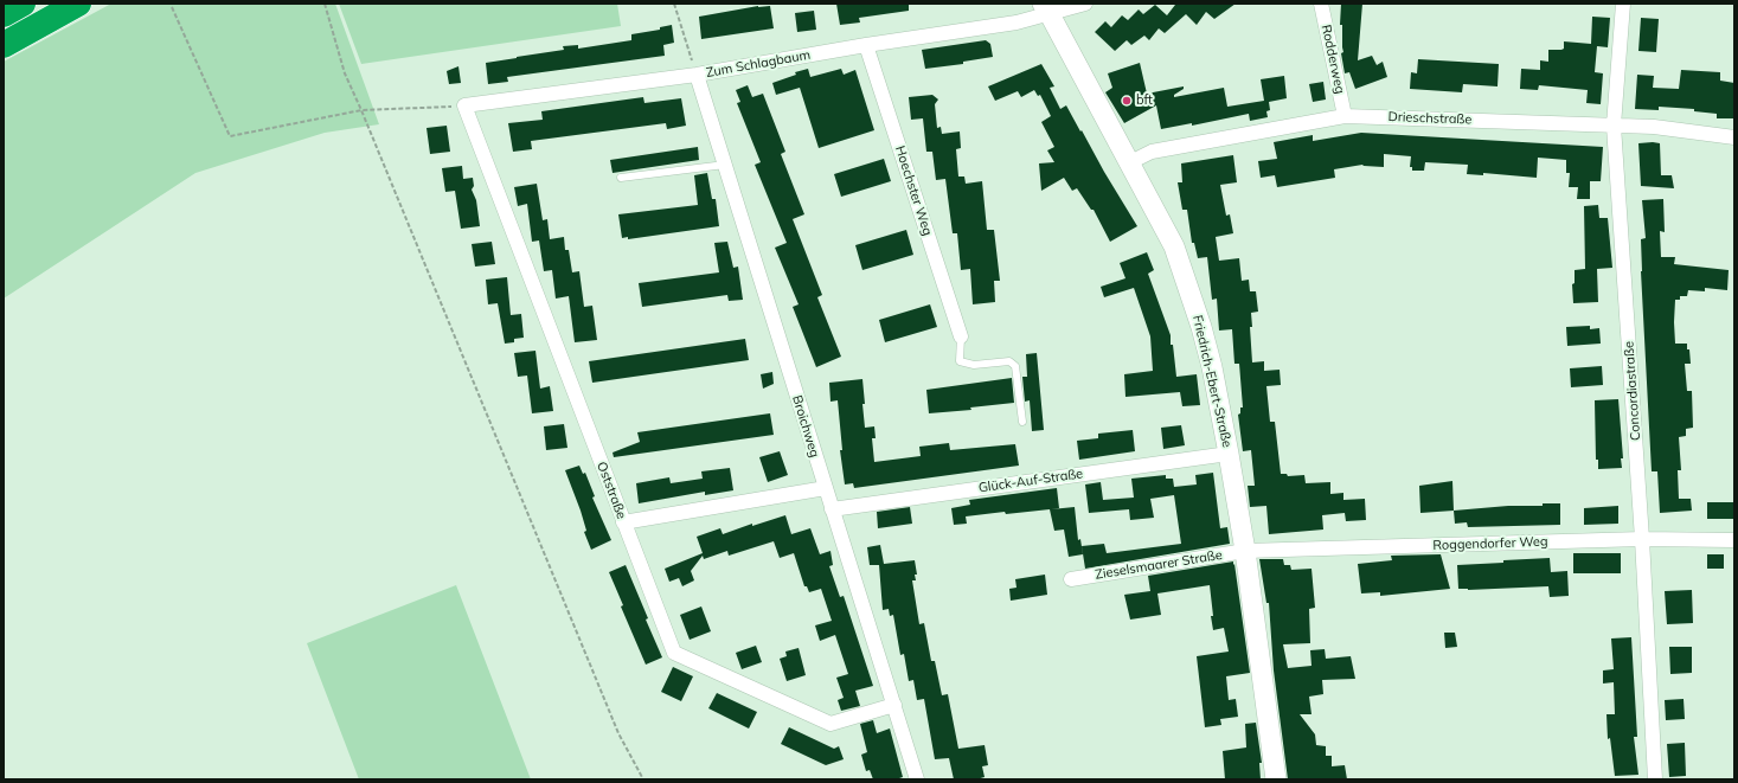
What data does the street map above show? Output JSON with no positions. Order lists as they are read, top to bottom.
{
  "streets": {
    "main road": ["Friedrich-Ebert-Straße"],
    "street": [
      "Rodderweg",
      "Zum Schlagbaum",
      "Drieschstraße",
      "Hoechster Weg",
      "Concordiastraße",
      "Broichweg",
      "Glück-Auf-Straße",
      "Oststraße",
      "Roggendorfer Weg",
      "Zieselsmaarer Straße"
    ]
  },
  "crossings": [
    ["Rodderweg", "Drieschstraße"],
    ["Zum Schlagbaum", "Hoechster Weg"],
    ["Zum Schlagbaum", "Friedrich-Ebert-Straße"],
    ["Zum Schlagbaum", "Broichweg"],
    ["Zum Schlagbaum", "Oststraße"],
    ["Drieschstraße", "Friedrich-Ebert-Straße"],
    ["Drieschstraße", "Concordiastraße"],
    ["Friedrich-Ebert-Straße", "Glück-Auf-Straße"],
    ["Friedrich-Ebert-Straße", "Roggendorfer Weg"],
    ["Friedrich-Ebert-Straße", "Zieselsmaarer Straße"],
    ["Concordiastraße", "Roggendorfer Weg"],
    ["Broichweg", "Glück-Auf-Straße"],
    ["Broichweg", "Oststraße"],
    ["Roggendorfer Weg", "Zieselsmaarer Straße"]
  ],
  "places": ["bft"]
}
